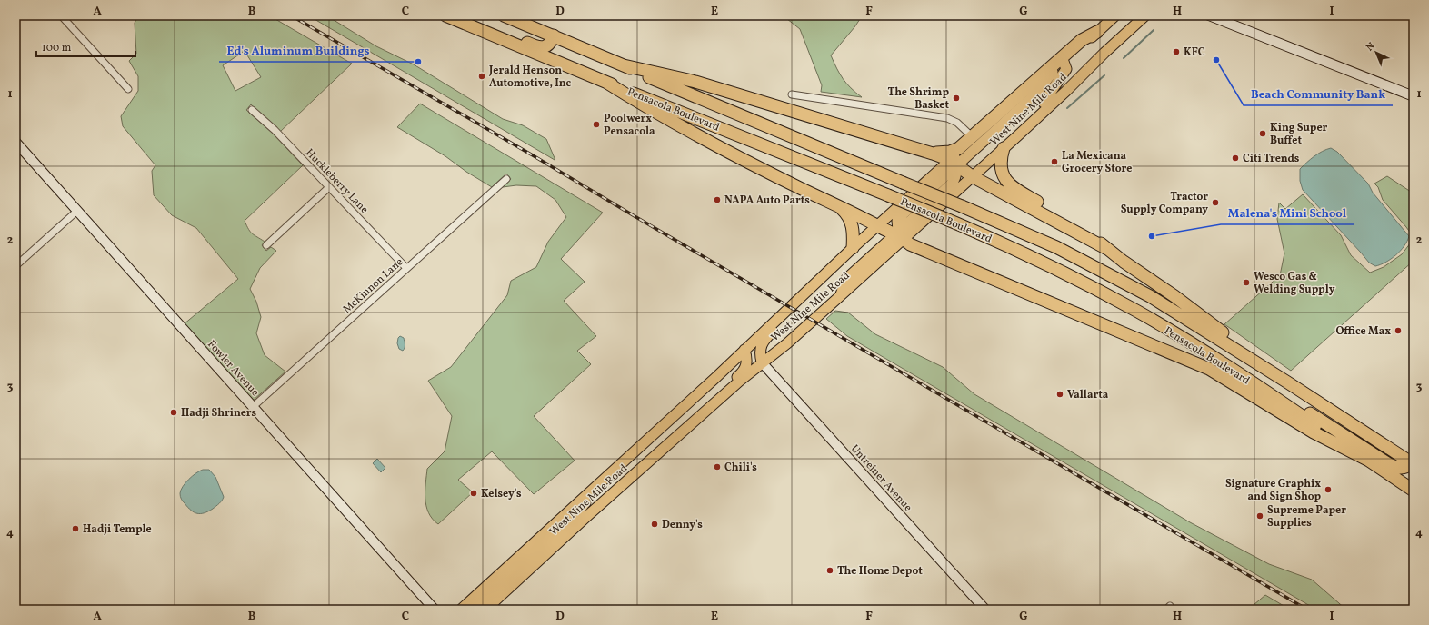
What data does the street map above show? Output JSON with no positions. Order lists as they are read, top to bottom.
{
  "streets": {
    "highway": ["Pensacola Boulevard"],
    "main road": ["West Nine Mile Road"],
    "street": [
      "Huckleberry Lane",
      "McKinnon Lane",
      "Fowler Avenue",
      "Untreiner Avenue"
    ]
  },
  "crossings": [
    ["West Nine Mile Road", "Untreiner Avenue"],
    ["Huckleberry Lane", "McKinnon Lane"],
    ["McKinnon Lane", "Fowler Avenue"]
  ],
  "places": [
    "KFC",
    "Beach Community Bank",
    "Ed's Aluminum Buildings",
    "Jerald Henson Automotive, Inc",
    "The Shrimp Basket",
    "Poolwerx Pensacola",
    "King Super Buffet",
    "Citi Trends",
    "La Mexicana Grocery Store",
    "NAPA Auto Parts",
    "Tractor Supply Company",
    "Malena's Mini School",
    "Wesco Gas & Welding Supply",
    "Office Max",
    "Vallarta",
    "Hadji Shriners",
    "Chili's",
    "Signature Graphix and Sign Shop",
    "Kelsey's",
    "Supreme Paper Supplies",
    "Denny's",
    "Hadji Temple",
    "The Home Depot"
  ],
  "scale_bar": "100 m",
  "north": "top left",
  "grid": {
    "columns": [
      "A",
      "B",
      "C",
      "D",
      "E",
      "F",
      "G",
      "H",
      "I"
    ],
    "rows": [
      "1",
      "2",
      "3",
      "4"
    ]
  }
}
